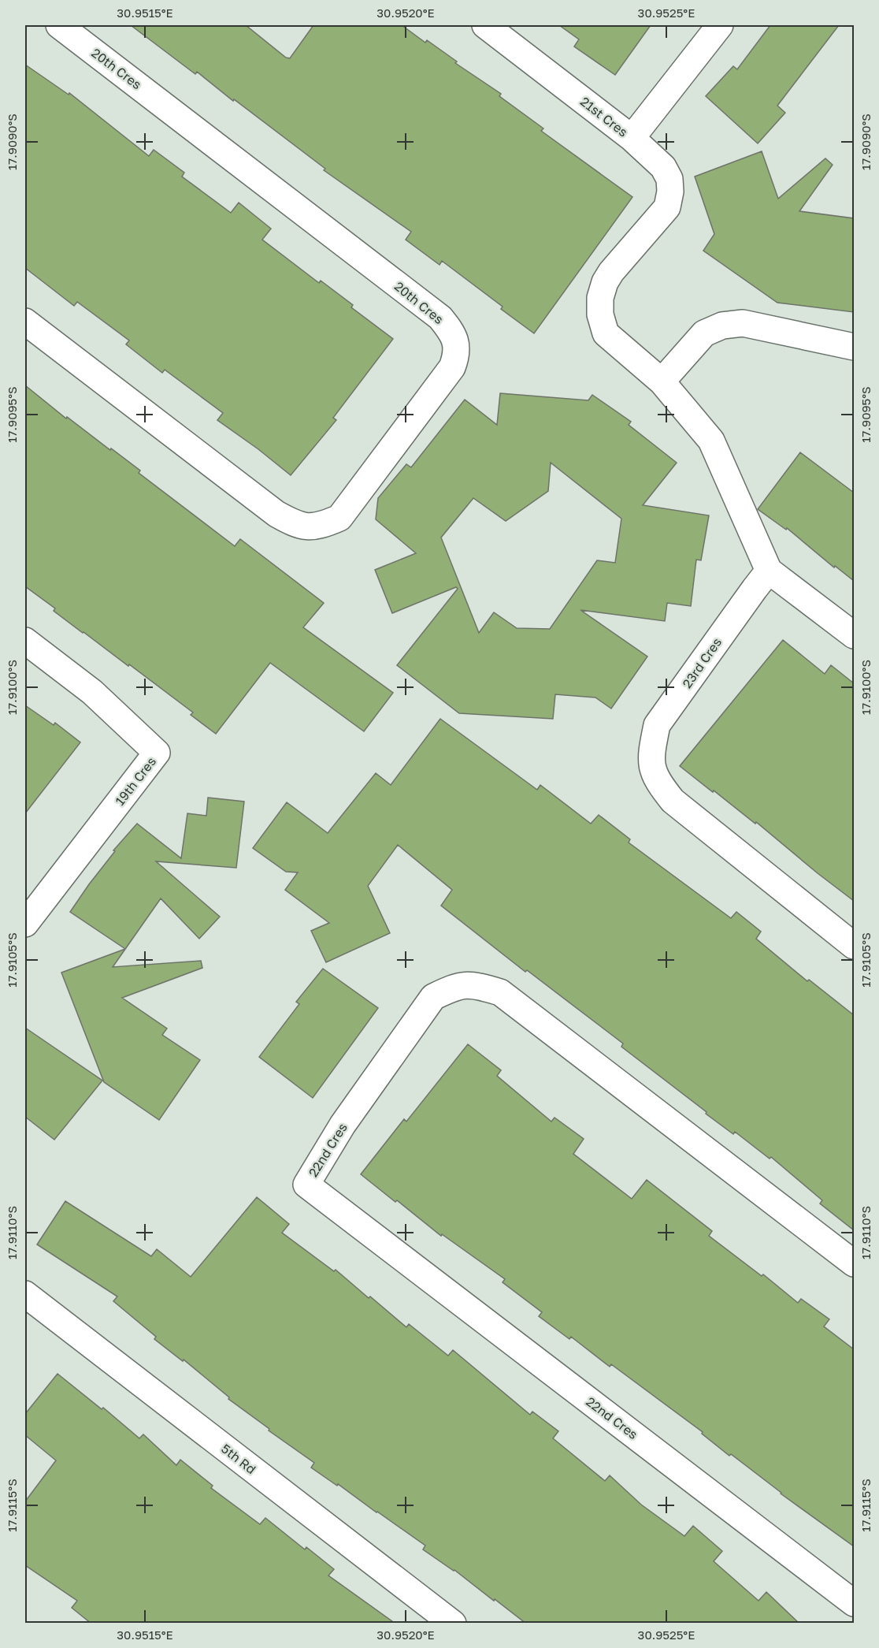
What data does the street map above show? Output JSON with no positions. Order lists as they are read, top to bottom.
{
  "streets": {
    "street": [
      "20th Cres",
      "21st Cres",
      "23rd Cres",
      "19th Cres",
      "22nd Cres",
      "5th Rd"
    ]
  },
  "coordinates": [
    "30.9515°E",
    "30.9520°E",
    "30.9525°E",
    "17.9090°S",
    "17.9095°S",
    "17.9100°S",
    "17.9105°S",
    "17.9110°S",
    "17.9115°S"
  ]
}
